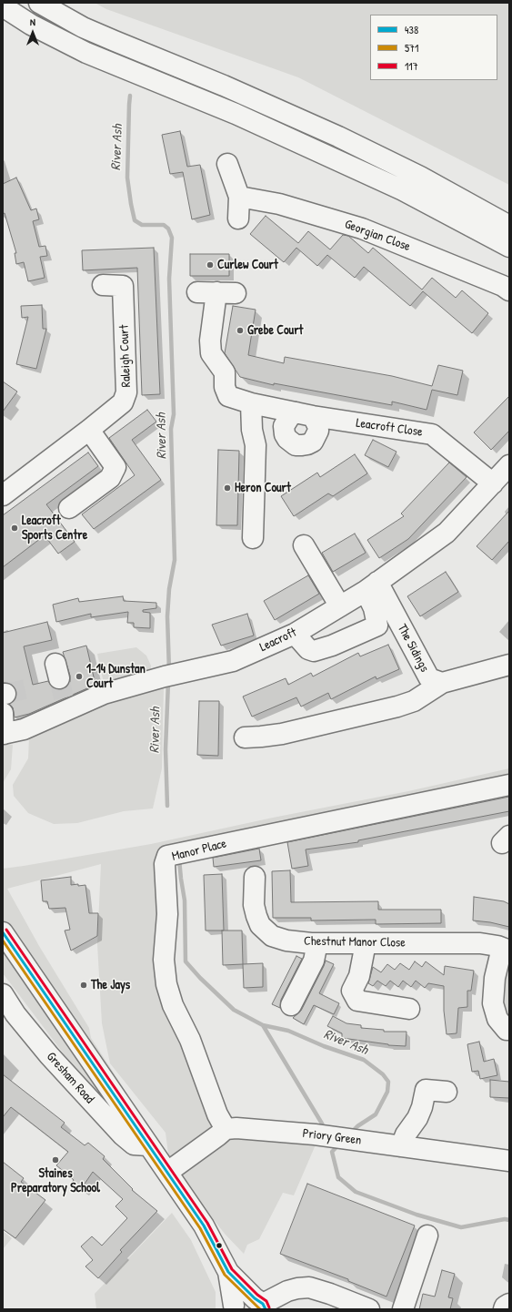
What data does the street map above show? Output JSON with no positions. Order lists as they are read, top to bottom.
{
  "streets": {
    "main road": [
      "Georgian Close",
      "Raleigh Court",
      "Leacroft Close",
      "Leacroft",
      "The Sidings",
      "Manor Place",
      "Chestnut Manor Close",
      "Gresham Road",
      "Priory Green"
    ]
  },
  "crossings": [
    ["Leacroft Close", "Leacroft"],
    ["Leacroft", "The Sidings"],
    ["Manor Place", "Priory Green"]
  ],
  "water": ["River Ash"],
  "places": [
    "Curlew Court",
    "Grebe Court",
    "Heron Court",
    "Leacroft Sports Centre",
    "1-14 Dunstan Court",
    "The Jays",
    "Staines Preparatory School"
  ],
  "lines": ["transit line 117", "transit line 438", "transit line 571"],
  "legend": ["438", "571", "117"],
  "north": "top"
}
